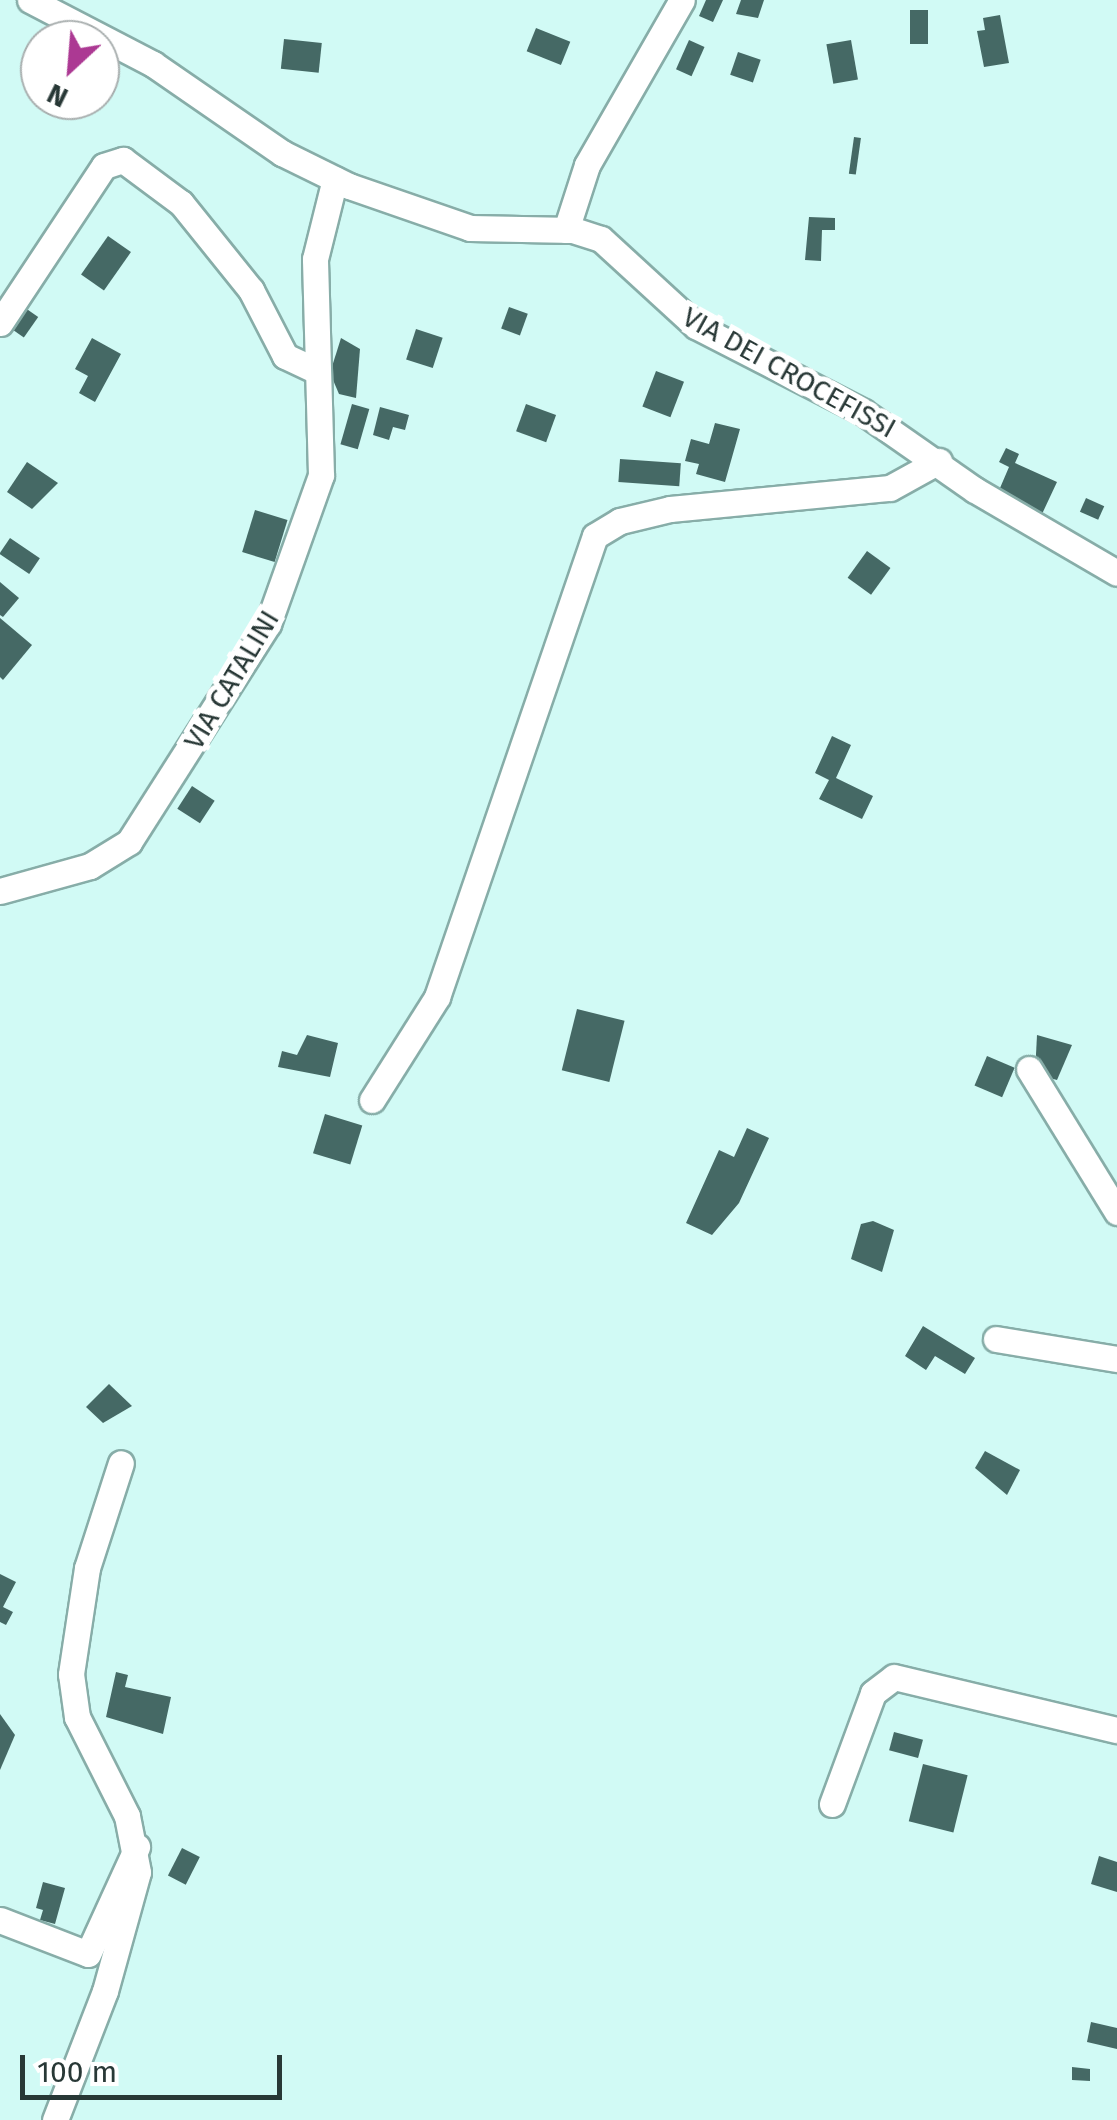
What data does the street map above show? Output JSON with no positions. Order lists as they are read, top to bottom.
{
  "streets": {
    "street": ["VIA DEI CROCEFISSI", "VIA CATALINI"]
  },
  "crossings": [
    ["VIA DEI CROCEFISSI", "VIA CATALINI"]
  ],
  "scale_bar": "100 m",
  "north": "bottom left"
}
